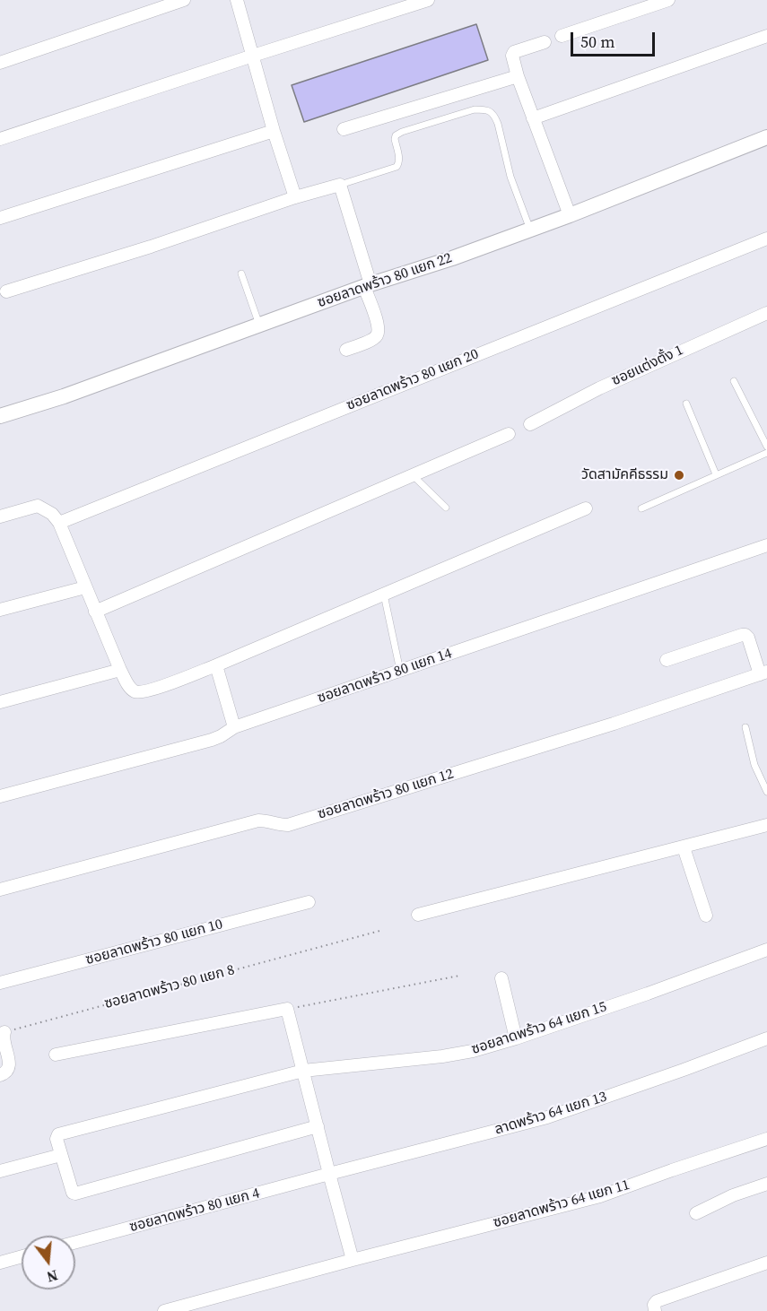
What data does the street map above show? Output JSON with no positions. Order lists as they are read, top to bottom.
{
  "streets": {
    "street": [
      "ซอยลาดพร้าว 80 แยก 22",
      "ซอยแต่งตั้ง 1",
      "ซอยลาดพร้าว 80 แยก 20",
      "ซอยลาดพร้าว 80 แยก 14",
      "ซอยลาดพร้าว 80 แยก 12",
      "ซอยลาดพร้าว 80 แยก 10",
      "ซอยลาดพร้าว 64 แยก 15",
      "ลาดพร้าว 64 แยก 13",
      "ซอยลาดพร้าว 64 แยก 11",
      "ซอยลาดพร้าว 80 แยก 4"
    ],
    "path": ["ซอยลาดพร้าว 80 แยก 8"]
  },
  "crossings": [
    ["ลาดพร้าว 64 แยก 13", "ซอยลาดพร้าว 80 แยก 4"]
  ],
  "places": ["วัดสามัคคีธรรม"],
  "scale_bar": "50 m",
  "north": "bottom"
}
